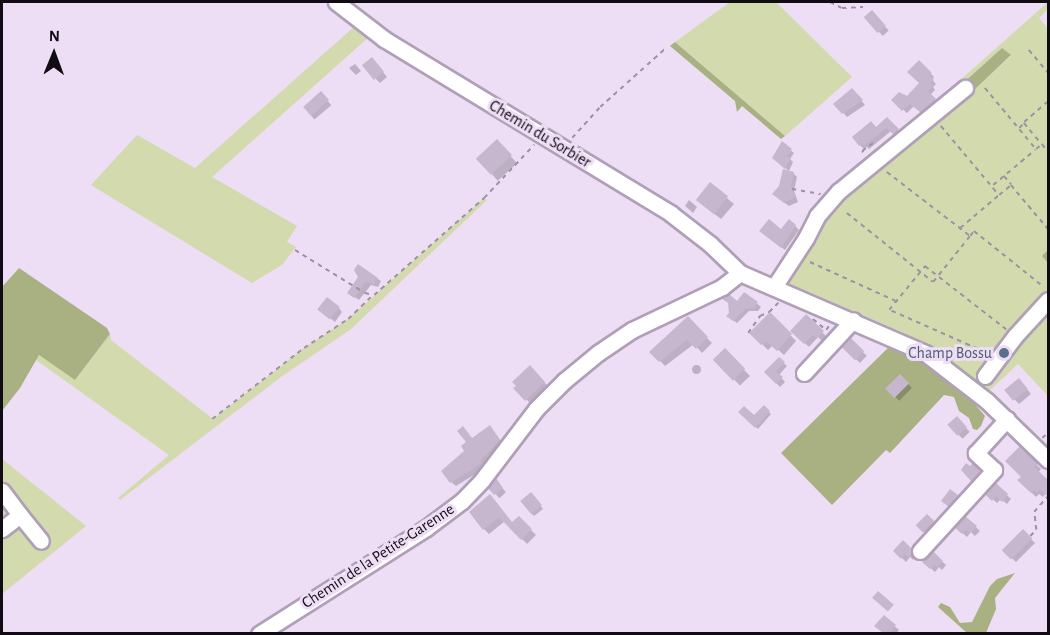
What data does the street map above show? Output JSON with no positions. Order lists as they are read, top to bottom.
{
  "streets": {
    "street": ["Chemin du Sorbier", "Chemin de la Petite-Garenne"]
  },
  "crossings": [
    ["Chemin du Sorbier", "Chemin de la Petite-Garenne"]
  ],
  "places": ["Champ Bossu"],
  "north": "top"
}
